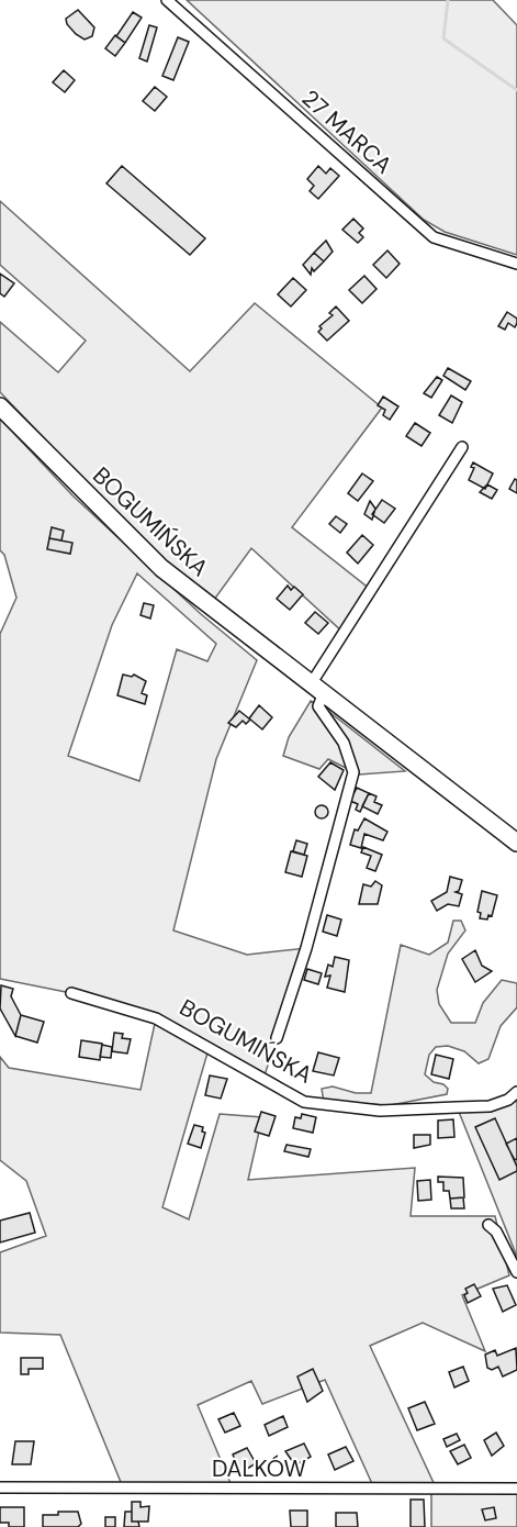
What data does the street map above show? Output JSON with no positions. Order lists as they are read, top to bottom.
{
  "streets": {
    "main road": ["BOGUMIŃSKA"],
    "street": ["27 MARCA", "DALKÓW"]
  }
}
